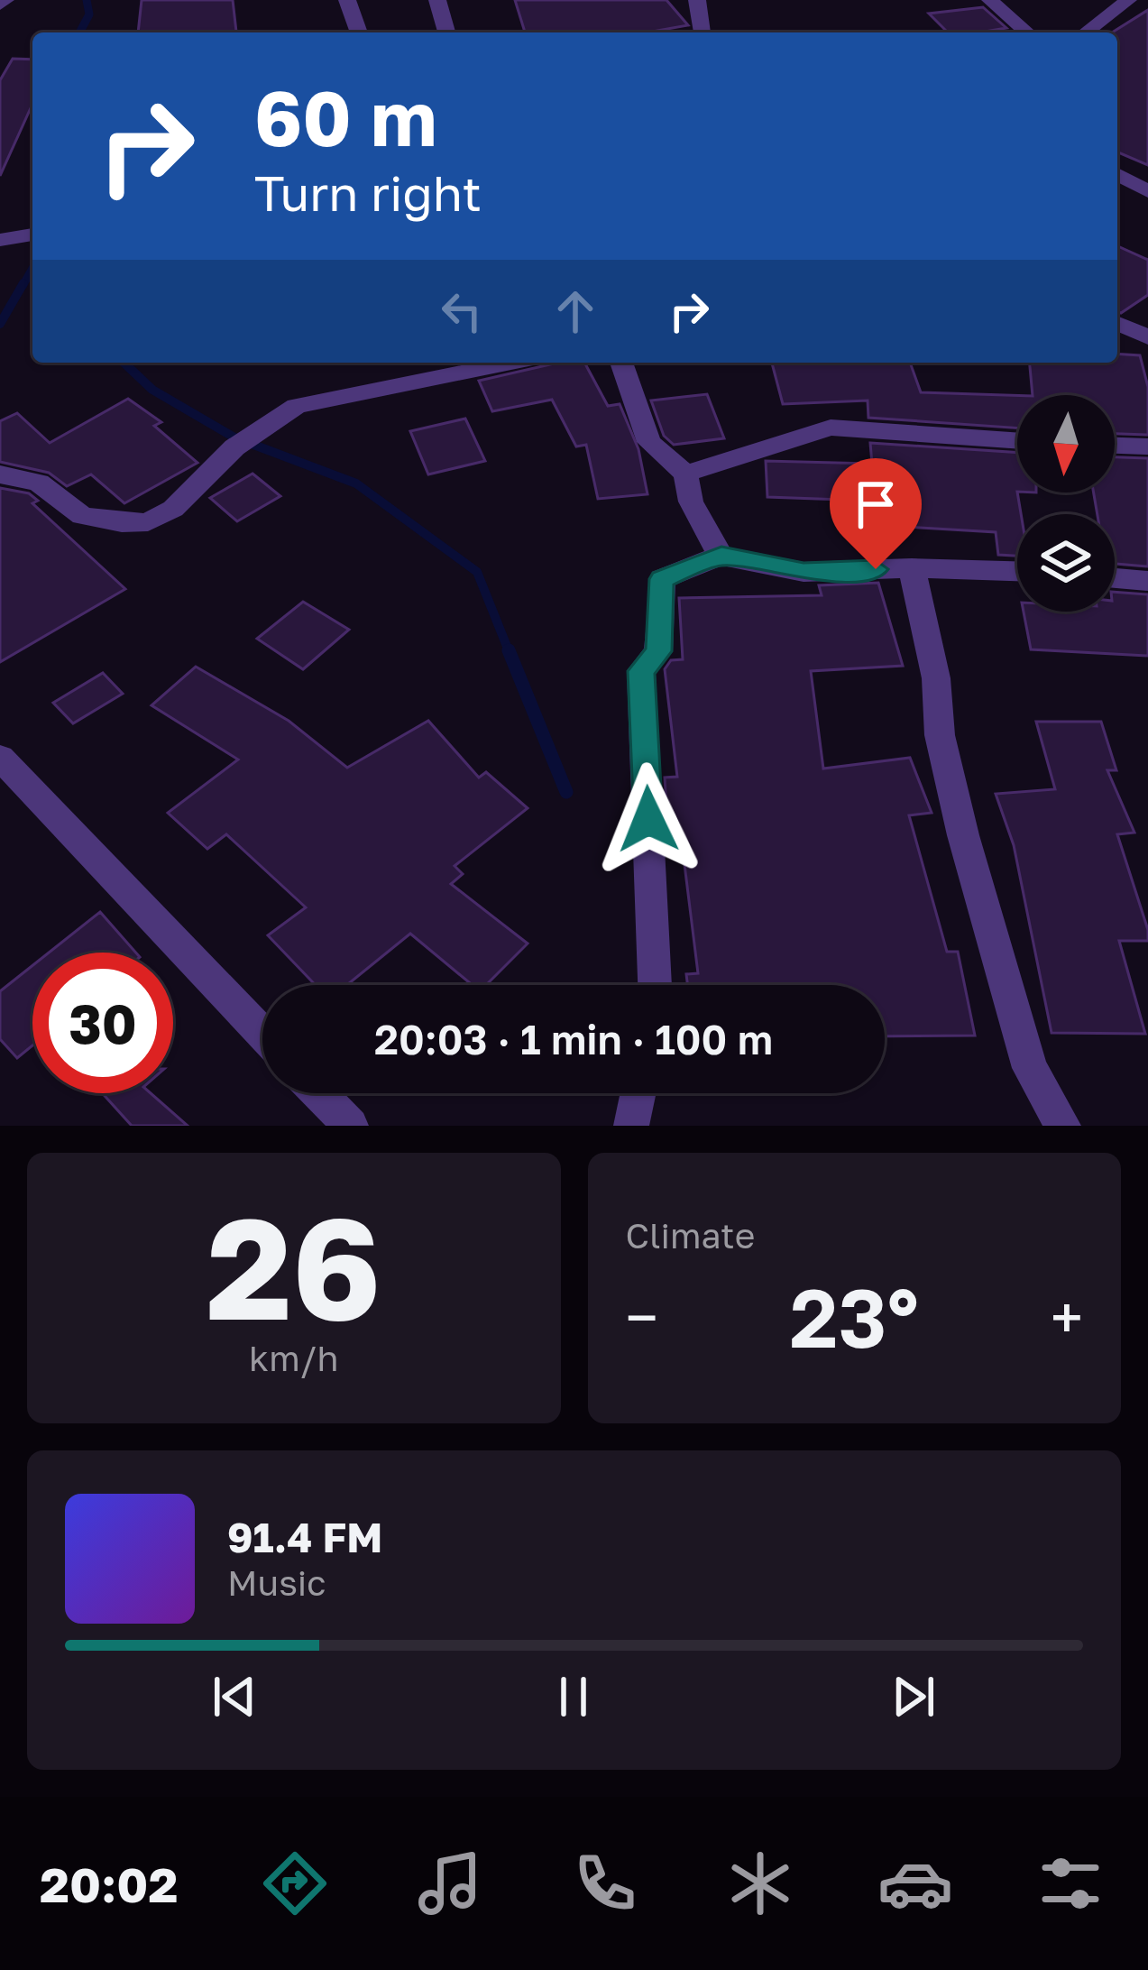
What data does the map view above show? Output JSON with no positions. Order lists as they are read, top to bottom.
{
  "north": "bottom",
  "page": {
    "turn": ["60 m", "Turn right"],
    "limit": "30",
    "trip": "20:03 · 1 min · 100 m",
    "tile": [
      ["26", "km/h"],
      "Climate"
    ],
    "heat": ["−", "23°", "+"],
    "song": ["91.4 FM", "Music"],
    "tabs": "20:02"
  }
}
